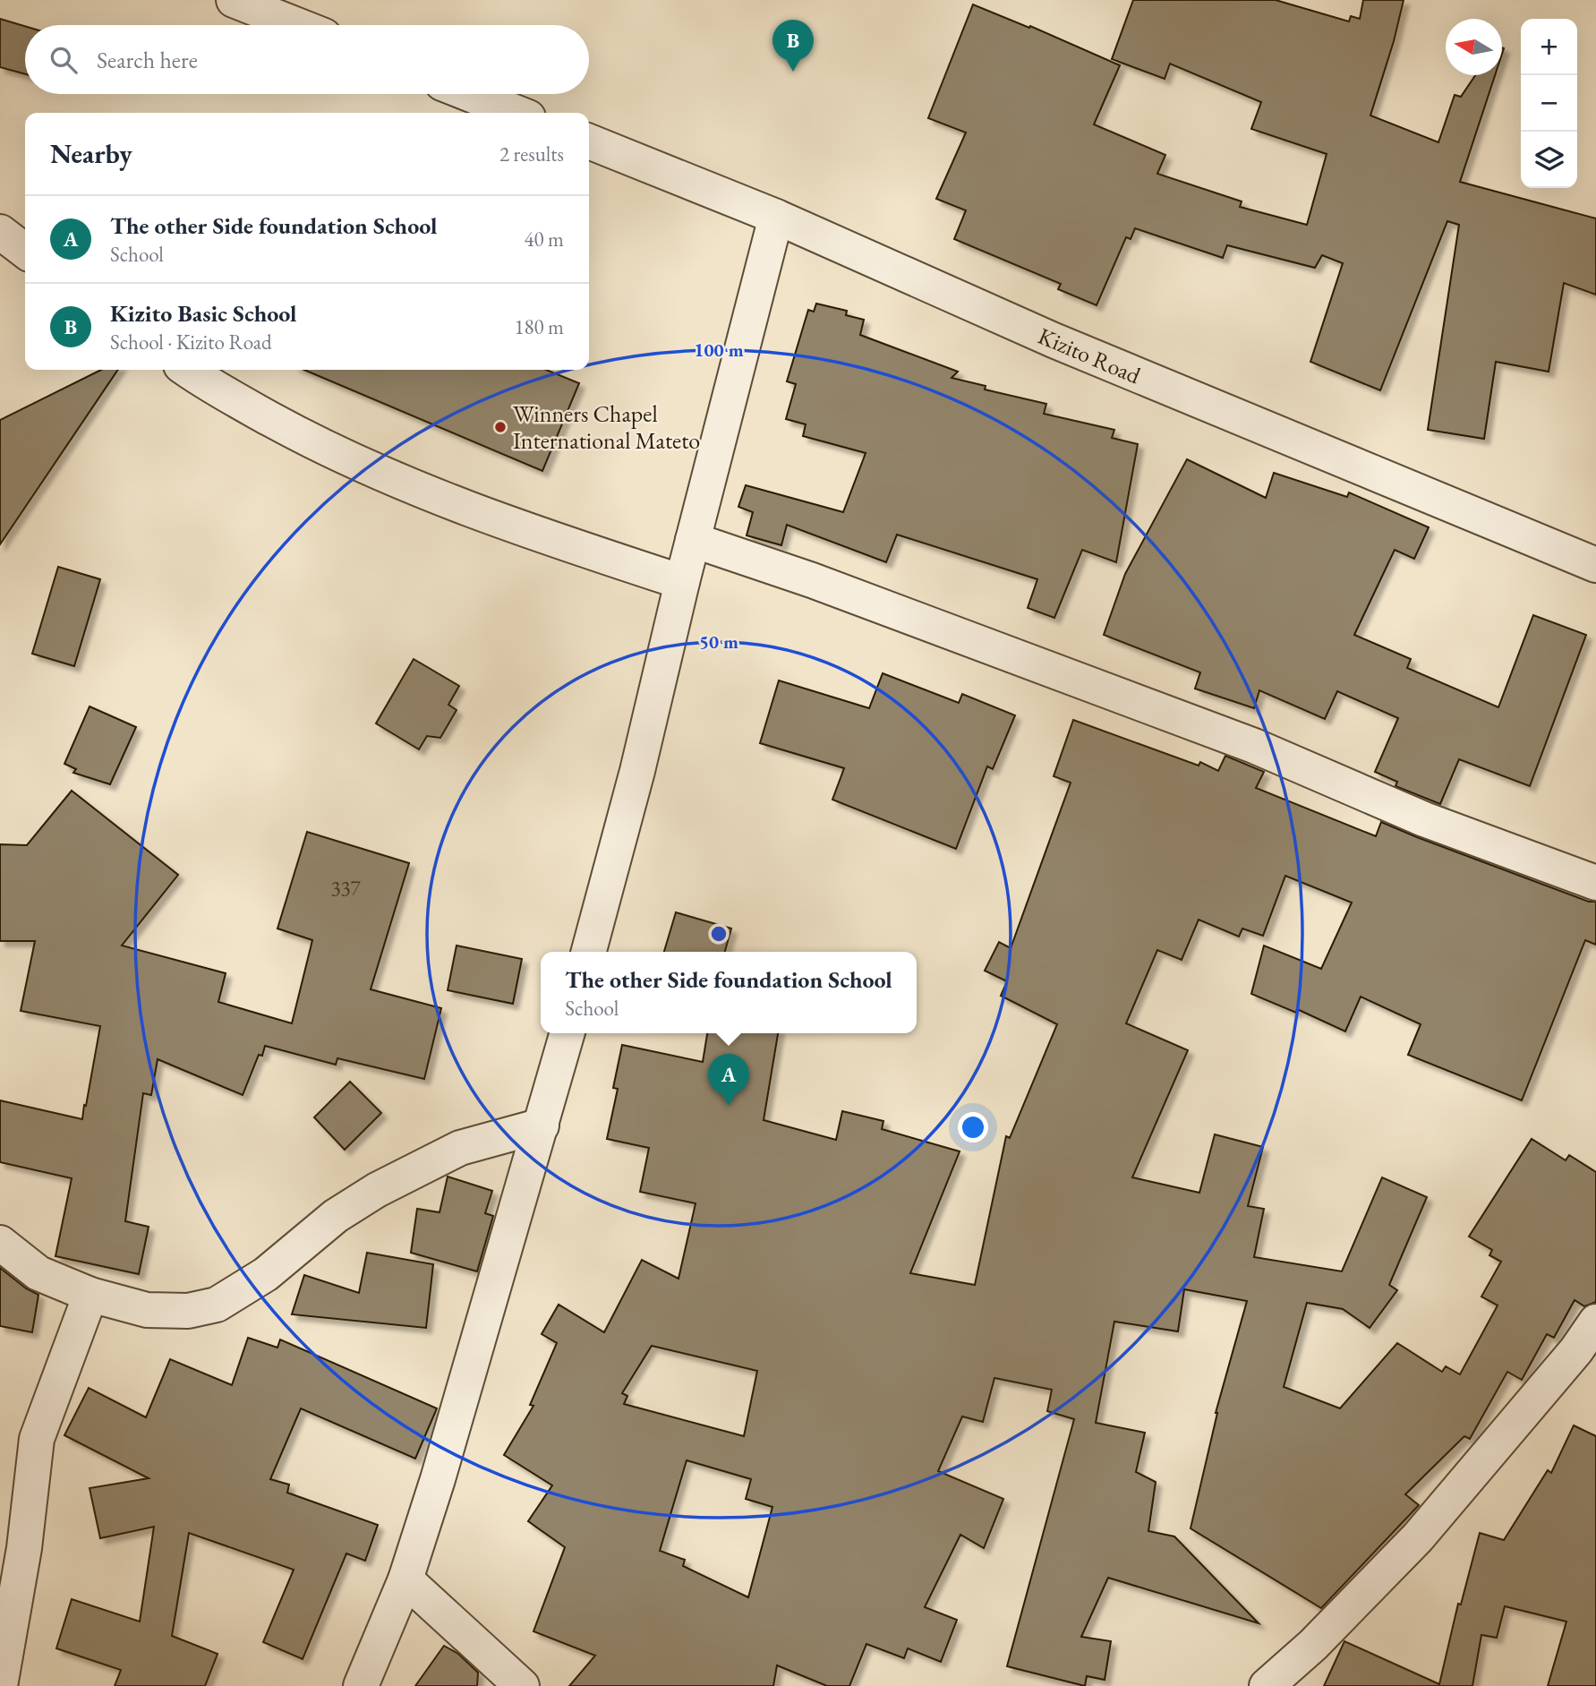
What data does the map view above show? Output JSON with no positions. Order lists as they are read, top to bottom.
{
  "streets": {
    "street": ["Kizito Road"]
  },
  "places": ["Winners Chapel International Mateto"],
  "house_numbers": ["337"],
  "north": "left",
  "page": {
    "map_buttons": ["+", "−"],
    "pins": ["B", "A"],
    "search": "Search here",
    "heading": ["Nearby", "2 results"],
    "list": [
      {
        "mark": "A",
        "name": "The other Side foundation School",
        "note": "School",
        "value": "40 m"
      },
      {
        "mark": "B",
        "name": "Kizito Basic School",
        "note": "School · Kizito Road",
        "value": "180 m"
      }
    ],
    "popup": ["The other Side foundation School", "School"]
  },
  "rings": ["100 m", "50 m"]
}
